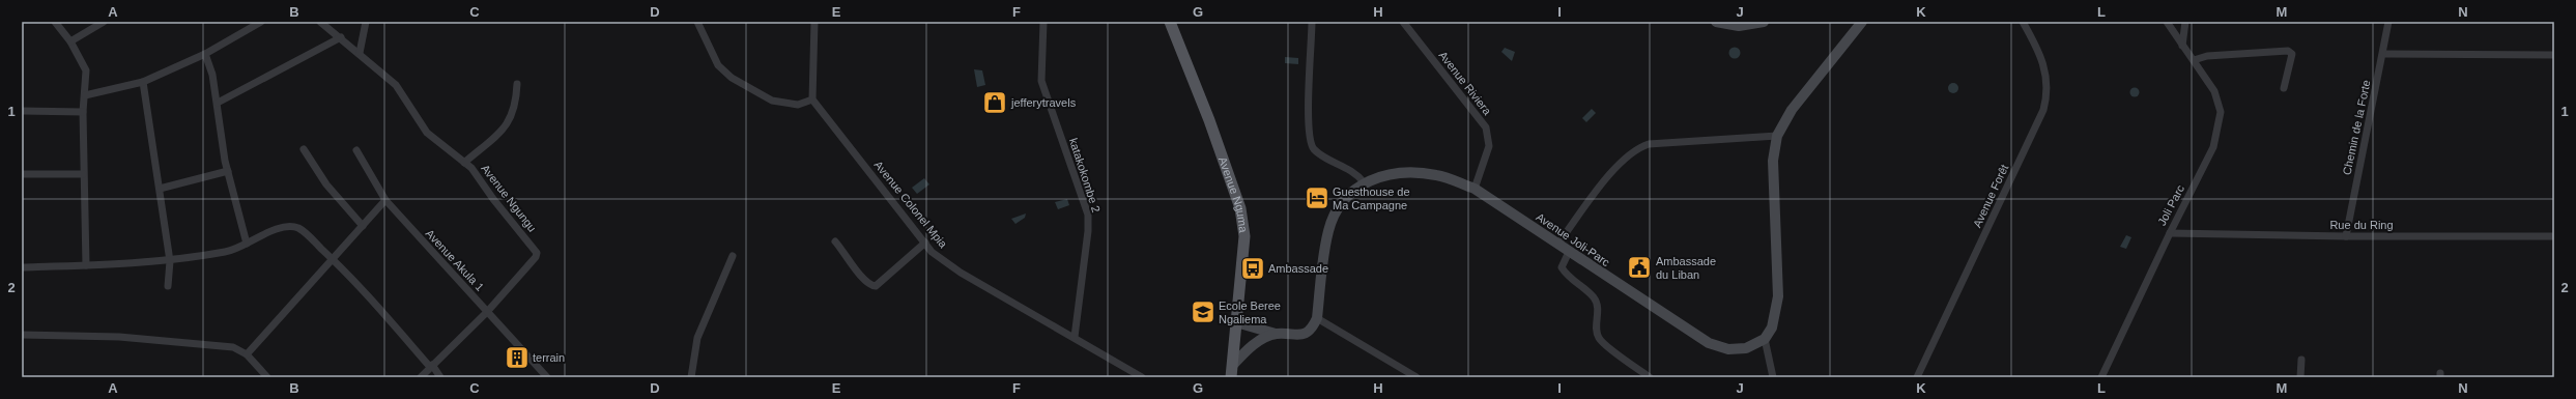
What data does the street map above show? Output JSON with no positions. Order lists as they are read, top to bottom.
{
  "streets": {
    "main road": ["Avenue Nguma"],
    "street": [
      "Avenue Riviera",
      "Chemin de la Forte",
      "katakokombe 2",
      "Avenue Forêt",
      "Avenue Ngungu",
      "Avenue Colonel Mpia",
      "Joli Parc",
      "Rue du Ring",
      "Avenue Joli-Parc",
      "Avenue Akula 1"
    ]
  },
  "crossings": [
    ["Avenue Riviera", "Avenue Joli-Parc"],
    ["Chemin de la Forte", "Rue du Ring"],
    ["katakokombe 2", "Avenue Colonel Mpia"],
    ["Avenue Ngungu", "Avenue Akula 1"],
    ["Joli Parc", "Rue du Ring"]
  ],
  "places": {
    "shop": ["jefferytravels"],
    "hotel": ["Guesthouse de Ma Campagne"],
    "public building": ["Ambassade du Liban"],
    "bus stop": ["Ambassade"],
    "school or university": ["Ecole Beree Ngaliema"],
    "building": ["terrain"]
  },
  "grid": {
    "columns": [
      "A",
      "B",
      "C",
      "D",
      "E",
      "F",
      "G",
      "H",
      "I",
      "J",
      "K",
      "L",
      "M",
      "N"
    ],
    "rows": ["1", "2"]
  }
}
